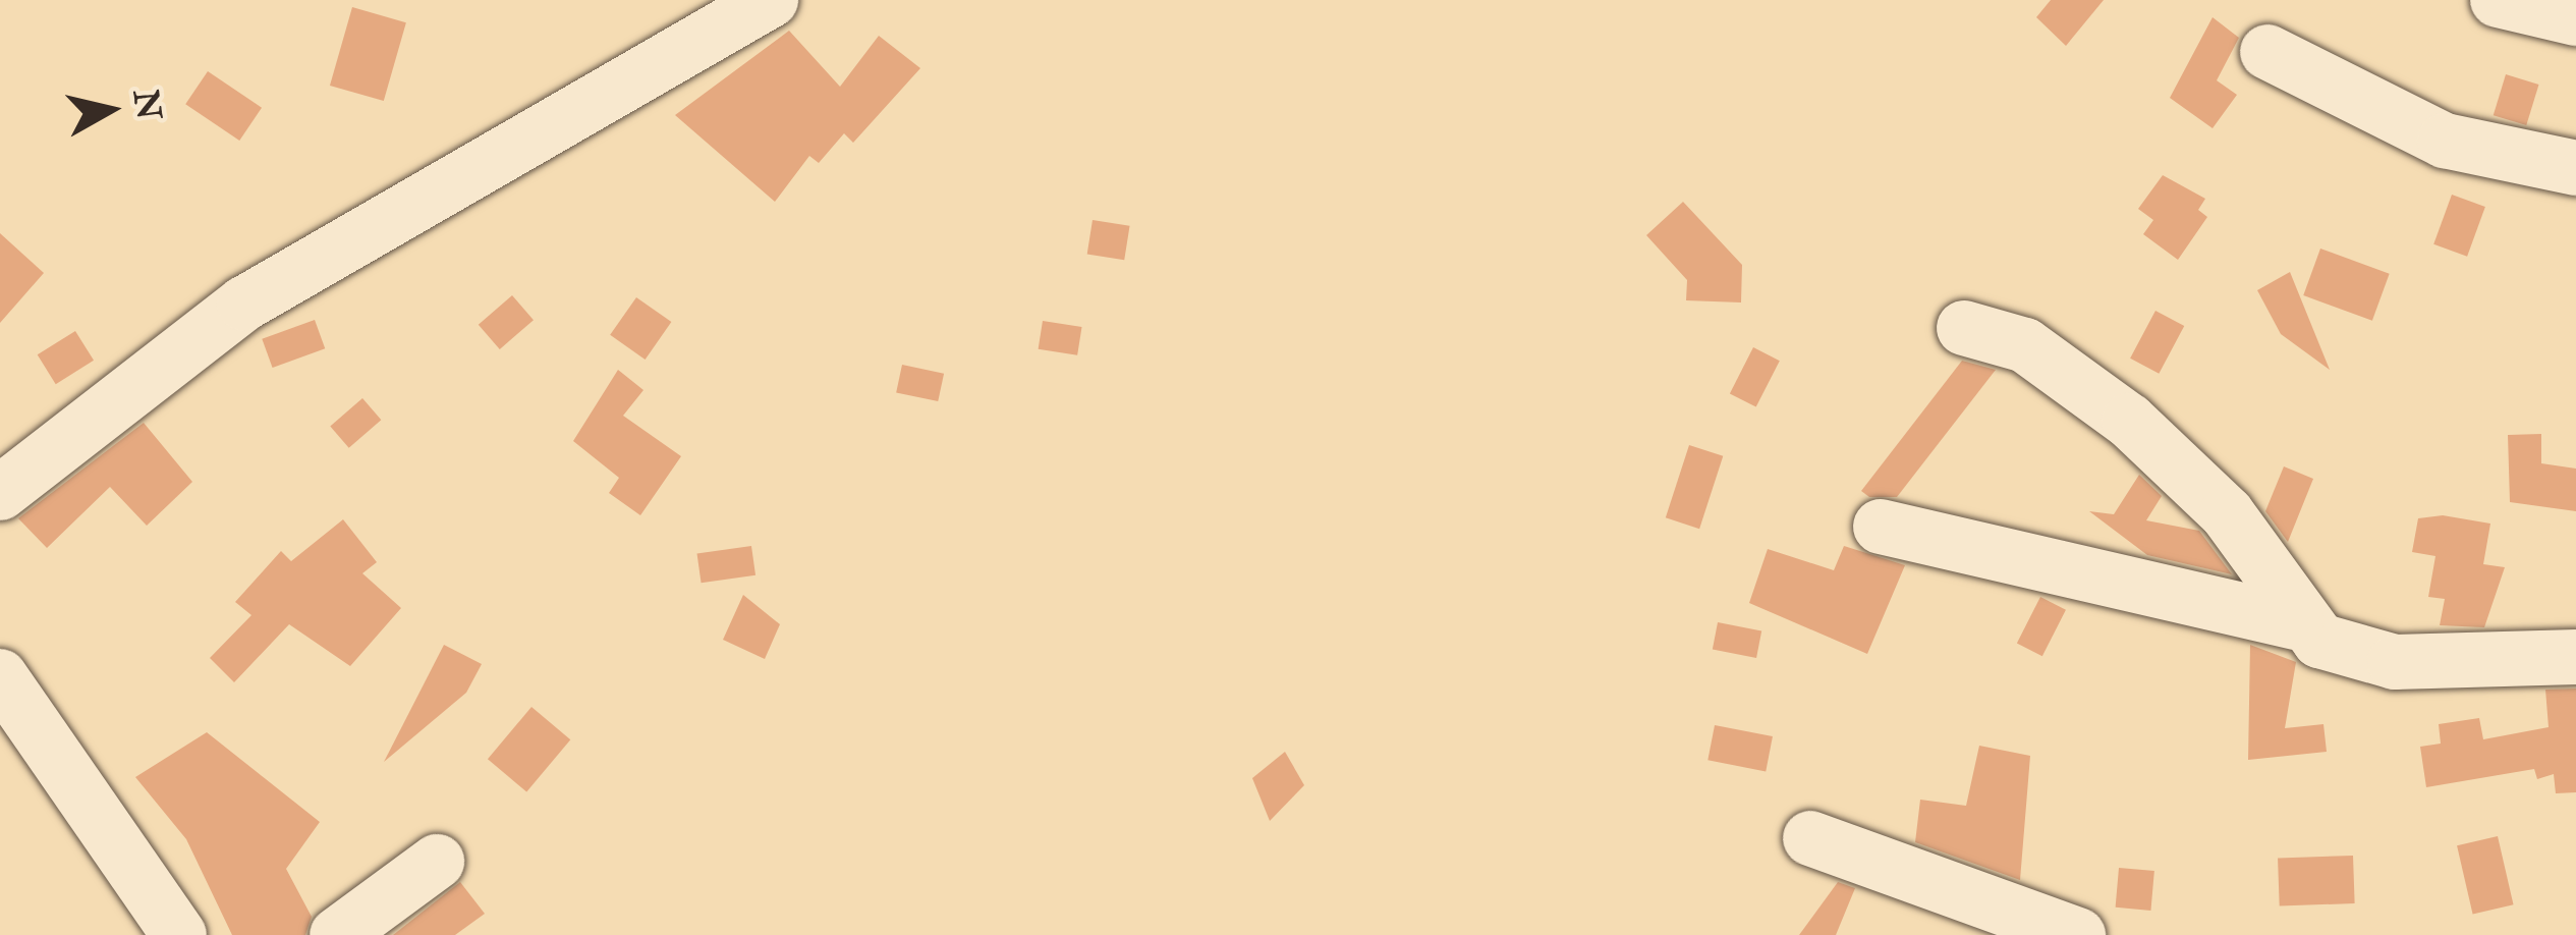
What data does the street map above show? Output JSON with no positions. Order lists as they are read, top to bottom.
{
  "north": "right"
}
